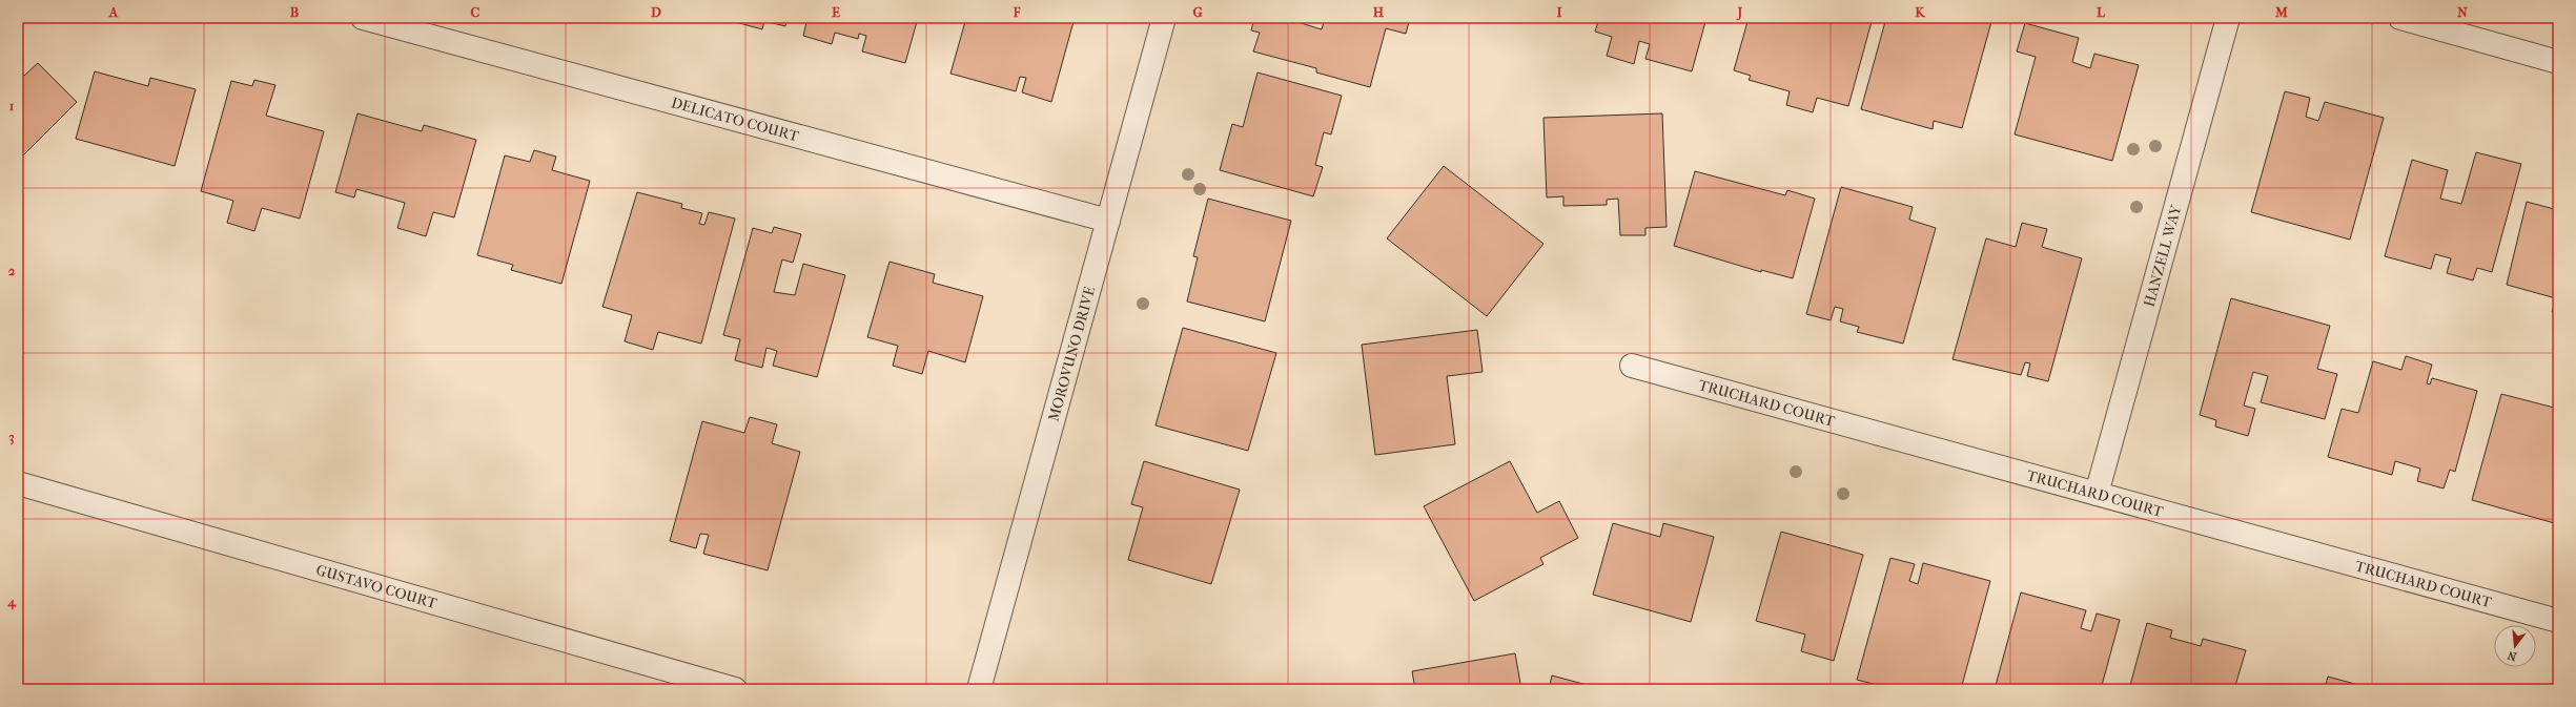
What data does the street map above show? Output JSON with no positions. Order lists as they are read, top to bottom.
{
  "streets": {
    "street": [
      "DELICATO COURT",
      "HANZELL WAY",
      "MOROVUNO DRIVE",
      "TRUCHARD COURT",
      "GUSTAVO COURT"
    ]
  },
  "crossings": [
    ["DELICATO COURT", "MOROVUNO DRIVE"],
    ["HANZELL WAY", "TRUCHARD COURT"]
  ],
  "north": "bottom",
  "grid": {
    "columns": [
      "A",
      "B",
      "C",
      "D",
      "E",
      "F",
      "G",
      "H",
      "I",
      "J",
      "K",
      "L",
      "M",
      "N"
    ],
    "rows": [
      "1",
      "2",
      "3",
      "4"
    ]
  }
}
